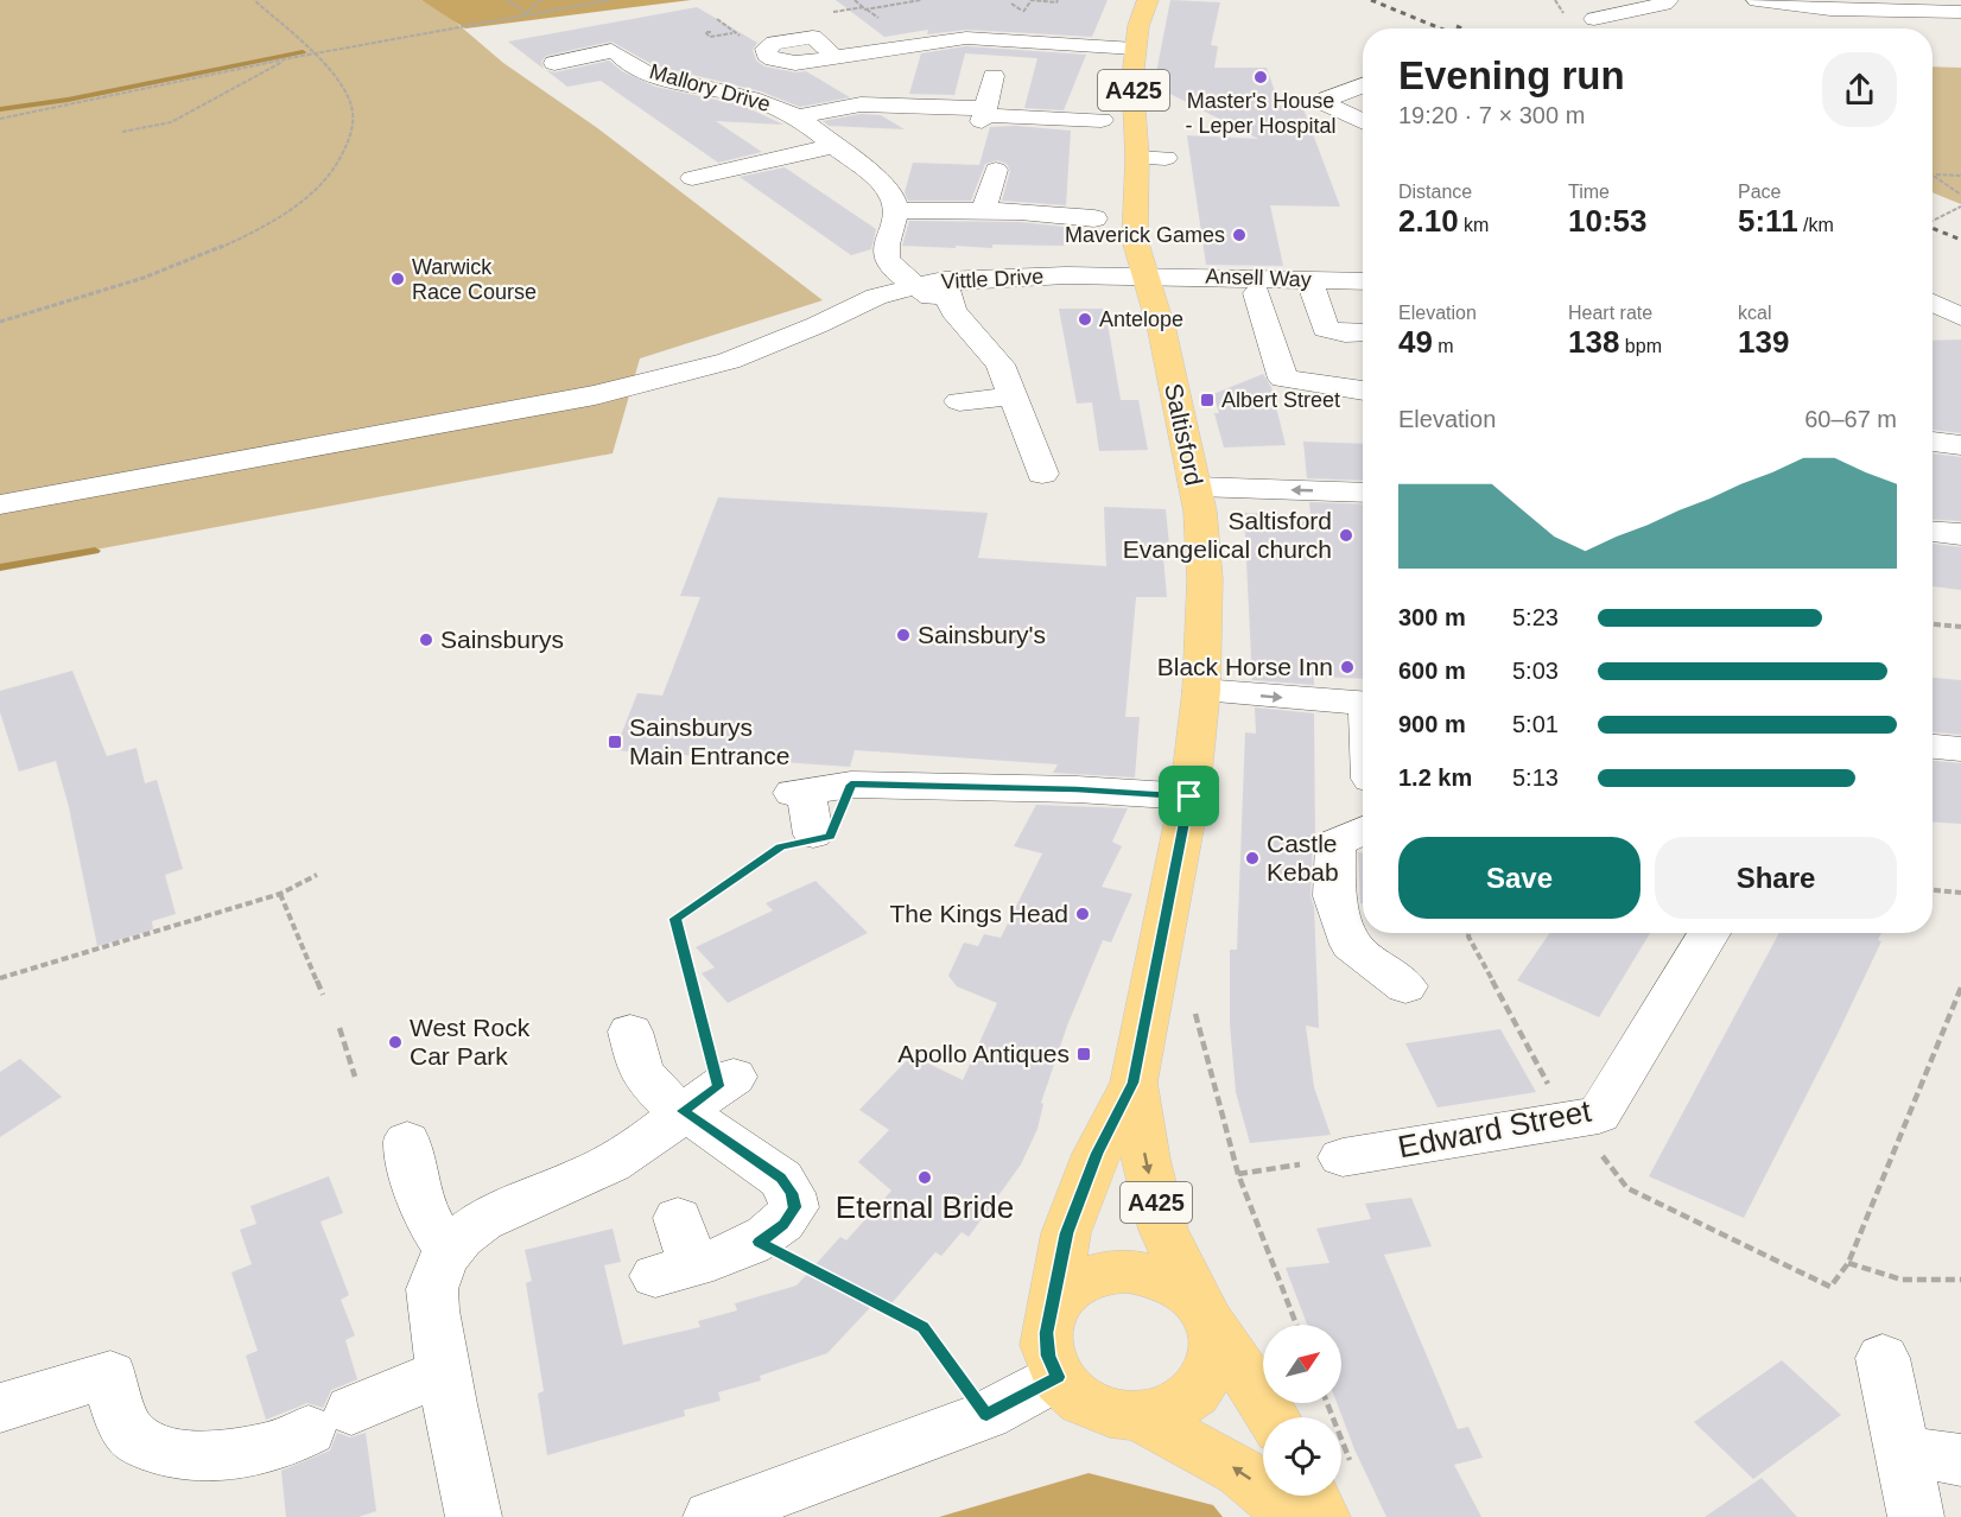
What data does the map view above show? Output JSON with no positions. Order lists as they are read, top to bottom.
{
  "streets": {
    "main road": ["A425", "Saltisford"],
    "street": [
      "Mallory Drive",
      "Ansell Way",
      "Vittle Drive",
      "Edward Street"
    ]
  },
  "crossings": [
    ["A425", "Saltisford"],
    ["Ansell Way", "Vittle Drive"],
    ["Ansell Way", "Saltisford"],
    ["Vittle Drive", "Saltisford"]
  ],
  "places": {
    "other": [
      "Master's House - Leper Hospital",
      "Maverick Games",
      "Warwick Race Course",
      "Antelope",
      "Saltisford Evangelical church",
      "Sainsbury's",
      "Sainsburys",
      "Black Horse Inn",
      "Castle Kebab",
      "The Kings Head",
      "West Rock Car Park",
      "Eternal Bride"
    ],
    "transit": ["Albert Street", "Sainsburys Main Entrance", "Apollo Antiques"]
  },
  "north": "top right",
  "page": {
    "heading": ["Evening run", "19:20 · 7 × 300 m"],
    "stats": [
      ["Distance", "2.10 km"],
      ["Time", "10:53"],
      ["Pace", "5:11 /km"],
      ["Elevation", "49 m"],
      ["Heart rate", "138 bpm"],
      ["kcal", "139"]
    ],
    "chart": ["Elevation", "60–67 m"],
    "list": [
      {
        "name": "300 m",
        "note": "5:23"
      },
      {
        "name": "600 m",
        "note": "5:03"
      },
      {
        "name": "900 m",
        "note": "5:01"
      },
      {
        "name": "1.2 km",
        "note": "5:13"
      }
    ],
    "buttons": ["Save", "Share"]
  }
}
